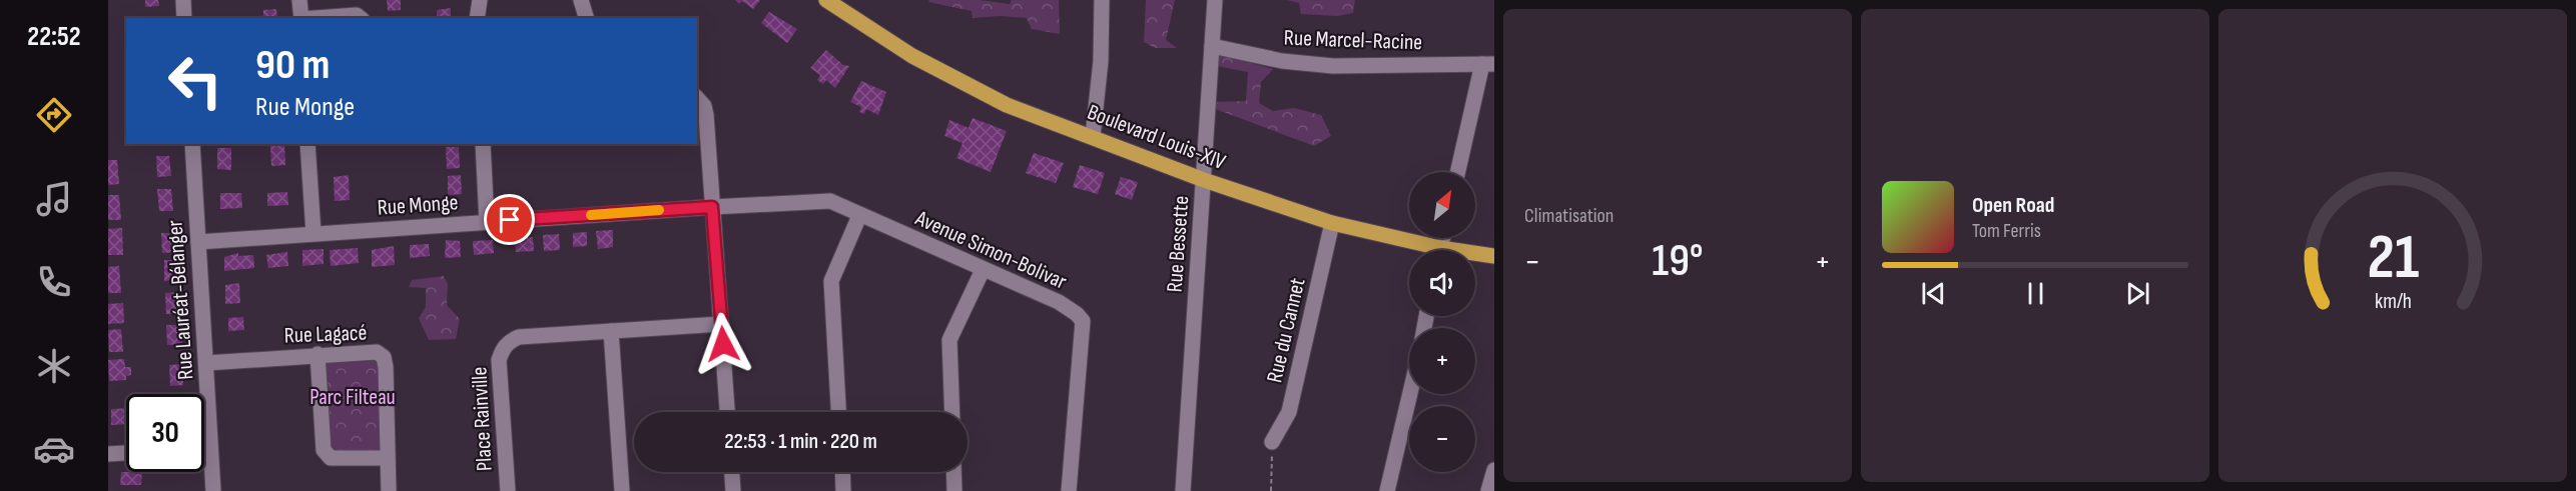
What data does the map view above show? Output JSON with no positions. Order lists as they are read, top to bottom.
{
  "streets": {
    "main road": ["Boulevard Louis-XIV"],
    "street": [
      "Rue Marcel-Racine",
      "Rue Monge",
      "Rue Bessette",
      "Avenue Simon-Bolivar",
      "Rue Lauréat-Bélanger",
      "Rue du Cannet",
      "Rue Lagacé",
      "Place Rainville"
    ]
  },
  "crossings": [
    ["Rue Marcel-Racine", "Rue Bessette"],
    ["Boulevard Louis-XIV", "Rue Bessette"],
    ["Boulevard Louis-XIV", "Rue du Cannet"],
    ["Rue Monge", "Avenue Simon-Bolivar"],
    ["Rue Monge", "Rue Lauréat-Bélanger"],
    ["Rue Lauréat-Bélanger", "Rue Lagacé"]
  ],
  "parks": ["Parc Filteau"],
  "north": "top right",
  "page": {
    "tabs": "22:52",
    "tile": "Climatisation",
    "turn": ["90 m", "Rue Monge"],
    "map_buttons": ["+", "−"],
    "song": ["Open Road", "Tom Ferris"],
    "heat": ["−", "19°", "+"],
    "limit": "30",
    "trip": "22:53 · 1 min · 220 m",
    "gauge": ["21", "km/h"]
  }
}
